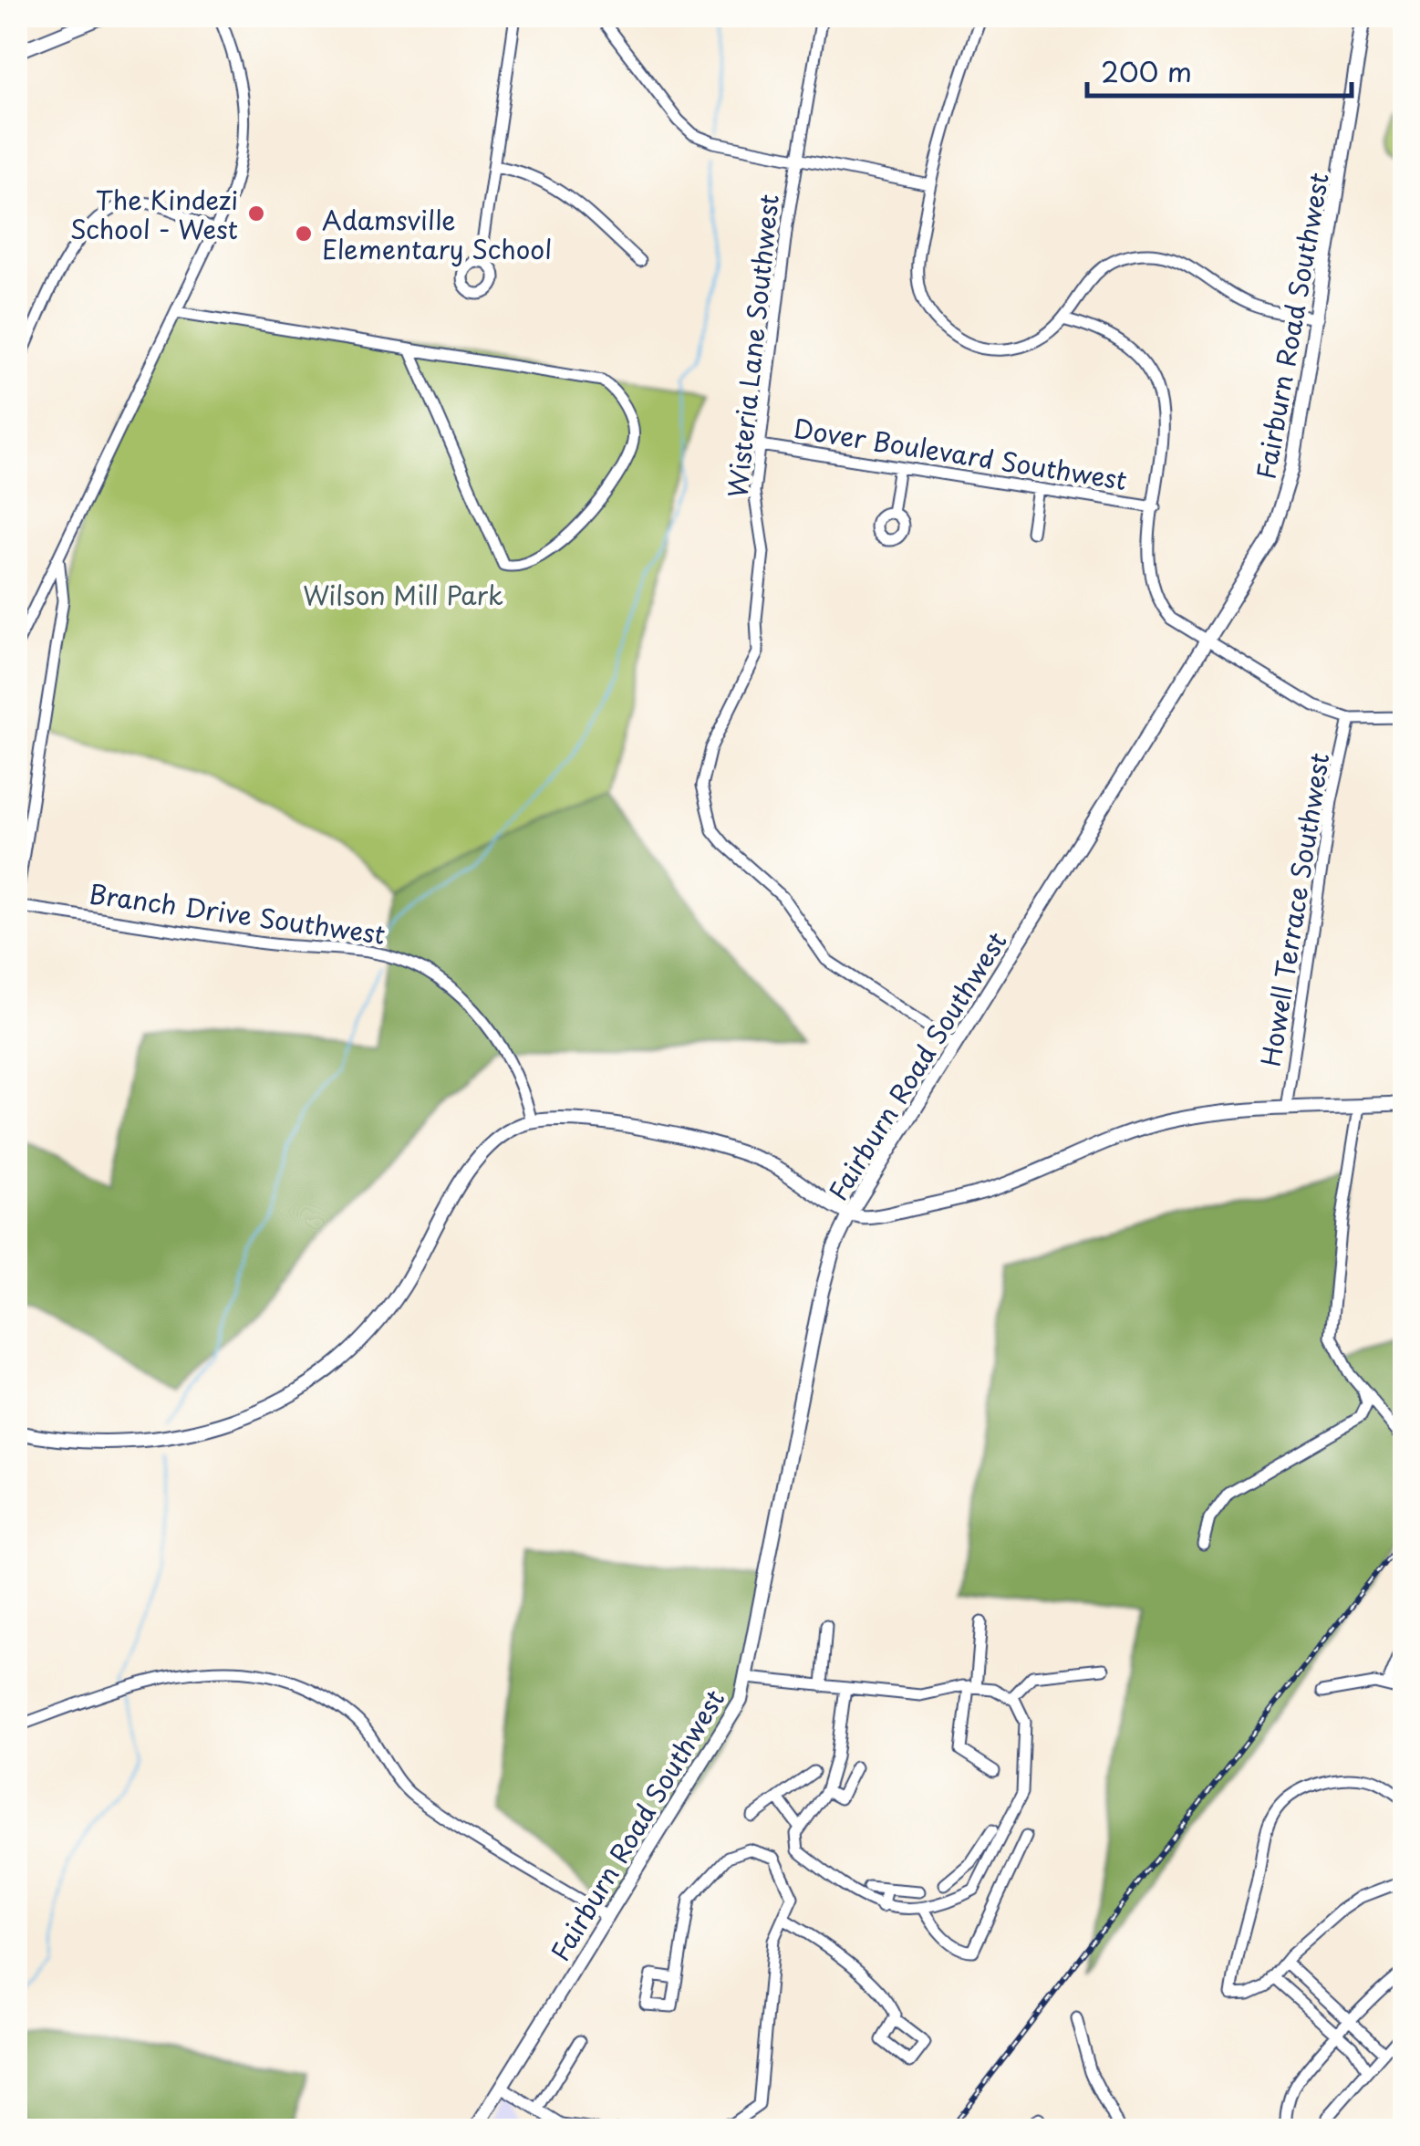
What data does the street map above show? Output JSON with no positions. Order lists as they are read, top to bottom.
{
  "streets": {
    "street": [
      "Fairburn Road Southwest",
      "Wisteria Lane Southwest",
      "Dover Boulevard Southwest",
      "Howell Terrace Southwest",
      "Branch Drive Southwest"
    ]
  },
  "crossings": [
    ["Fairburn Road Southwest", "Wisteria Lane Southwest"],
    ["Wisteria Lane Southwest", "Dover Boulevard Southwest"]
  ],
  "parks": ["Wilson Mill Park"],
  "places": ["The Kindezi School - West", "Adamsville Elementary School"],
  "scale_bar": "200 m"
}
